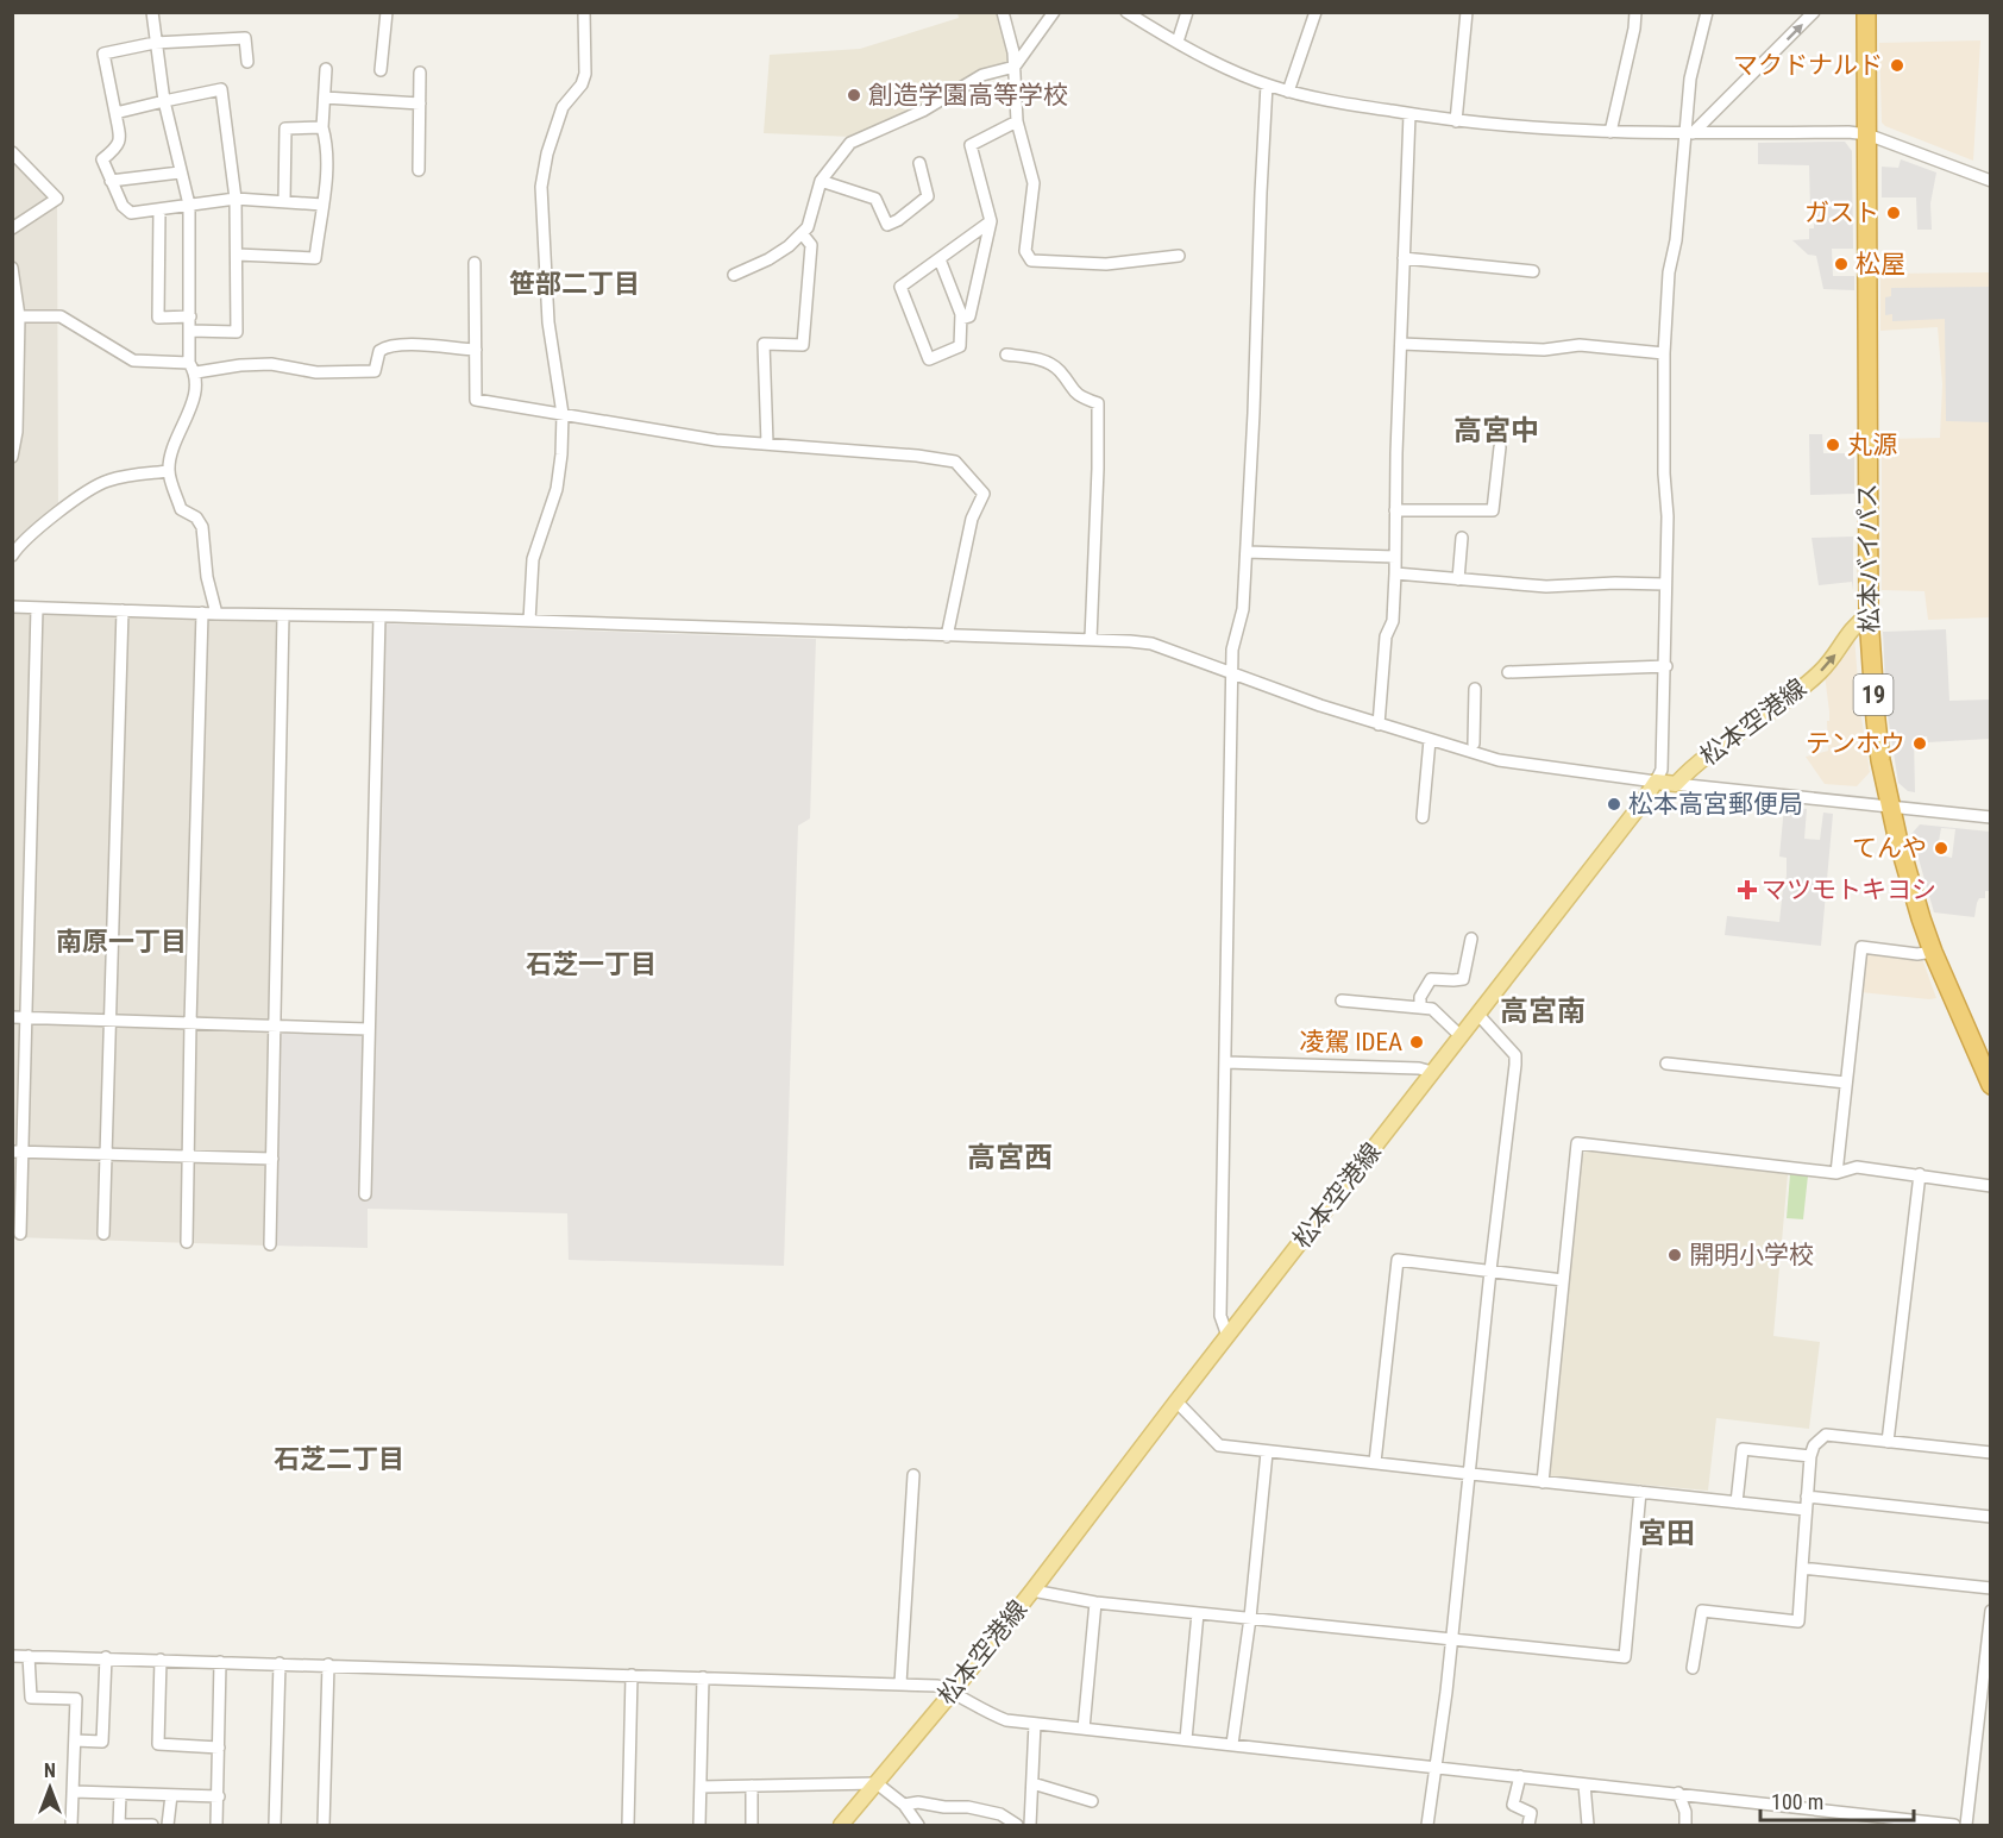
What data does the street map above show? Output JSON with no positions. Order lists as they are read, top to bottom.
{
  "streets": {
    "highway": ["松本バイパス", "19"],
    "main road": ["松本空港線"]
  },
  "crossings": [
    ["松本バイパス", "松本空港線"]
  ],
  "districts": [
    "笹部二丁目",
    "高宮中",
    "南原一丁目",
    "石芝一丁目",
    "高宮南",
    "高宮西",
    "石芝二丁目",
    "宮田"
  ],
  "places": {
    "other": [
      "マクドナルド",
      "創造学園高等学校",
      "ガスト",
      "松屋",
      "丸源",
      "テンホウ",
      "松本高宮郵便局",
      "てんや",
      "凌駕 IDEA",
      "開明小学校"
    ],
    "health": ["マツモトキヨシ"]
  },
  "scale_bar": "100 m",
  "north": "top"
}
